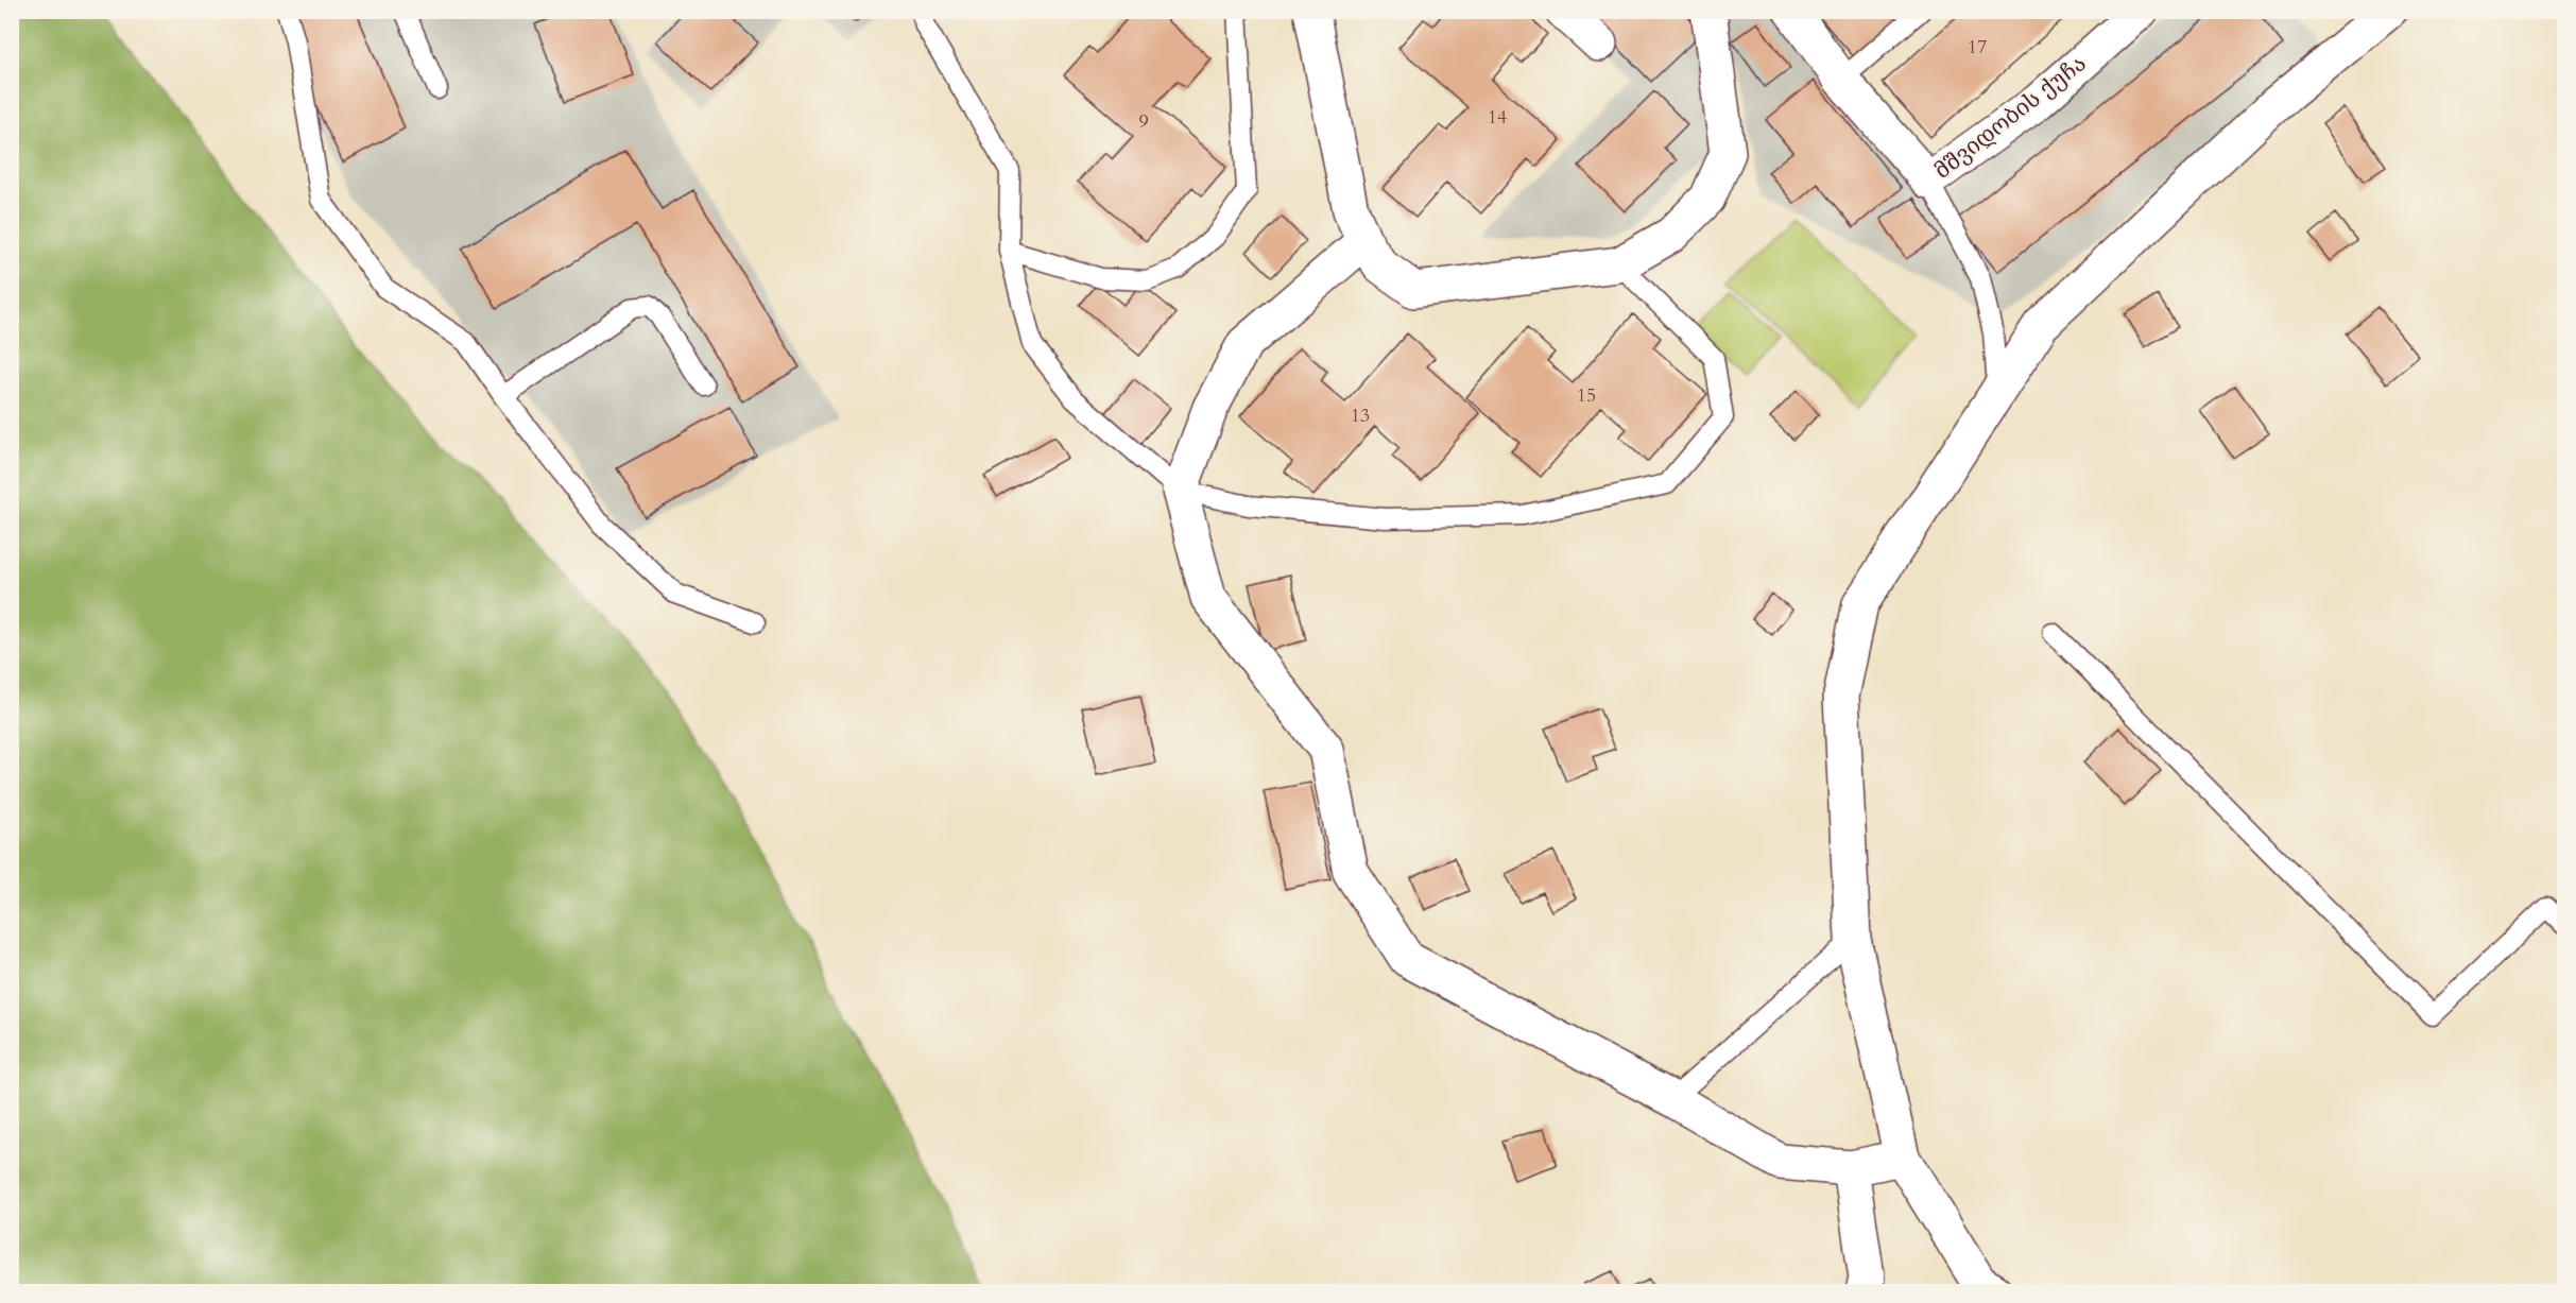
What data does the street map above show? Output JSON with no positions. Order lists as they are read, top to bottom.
{
  "streets": {
    "street": ["მშვიდობის ქუჩა"]
  },
  "house_numbers": [
    "17",
    "14",
    "9",
    "15",
    "13"
  ]
}
